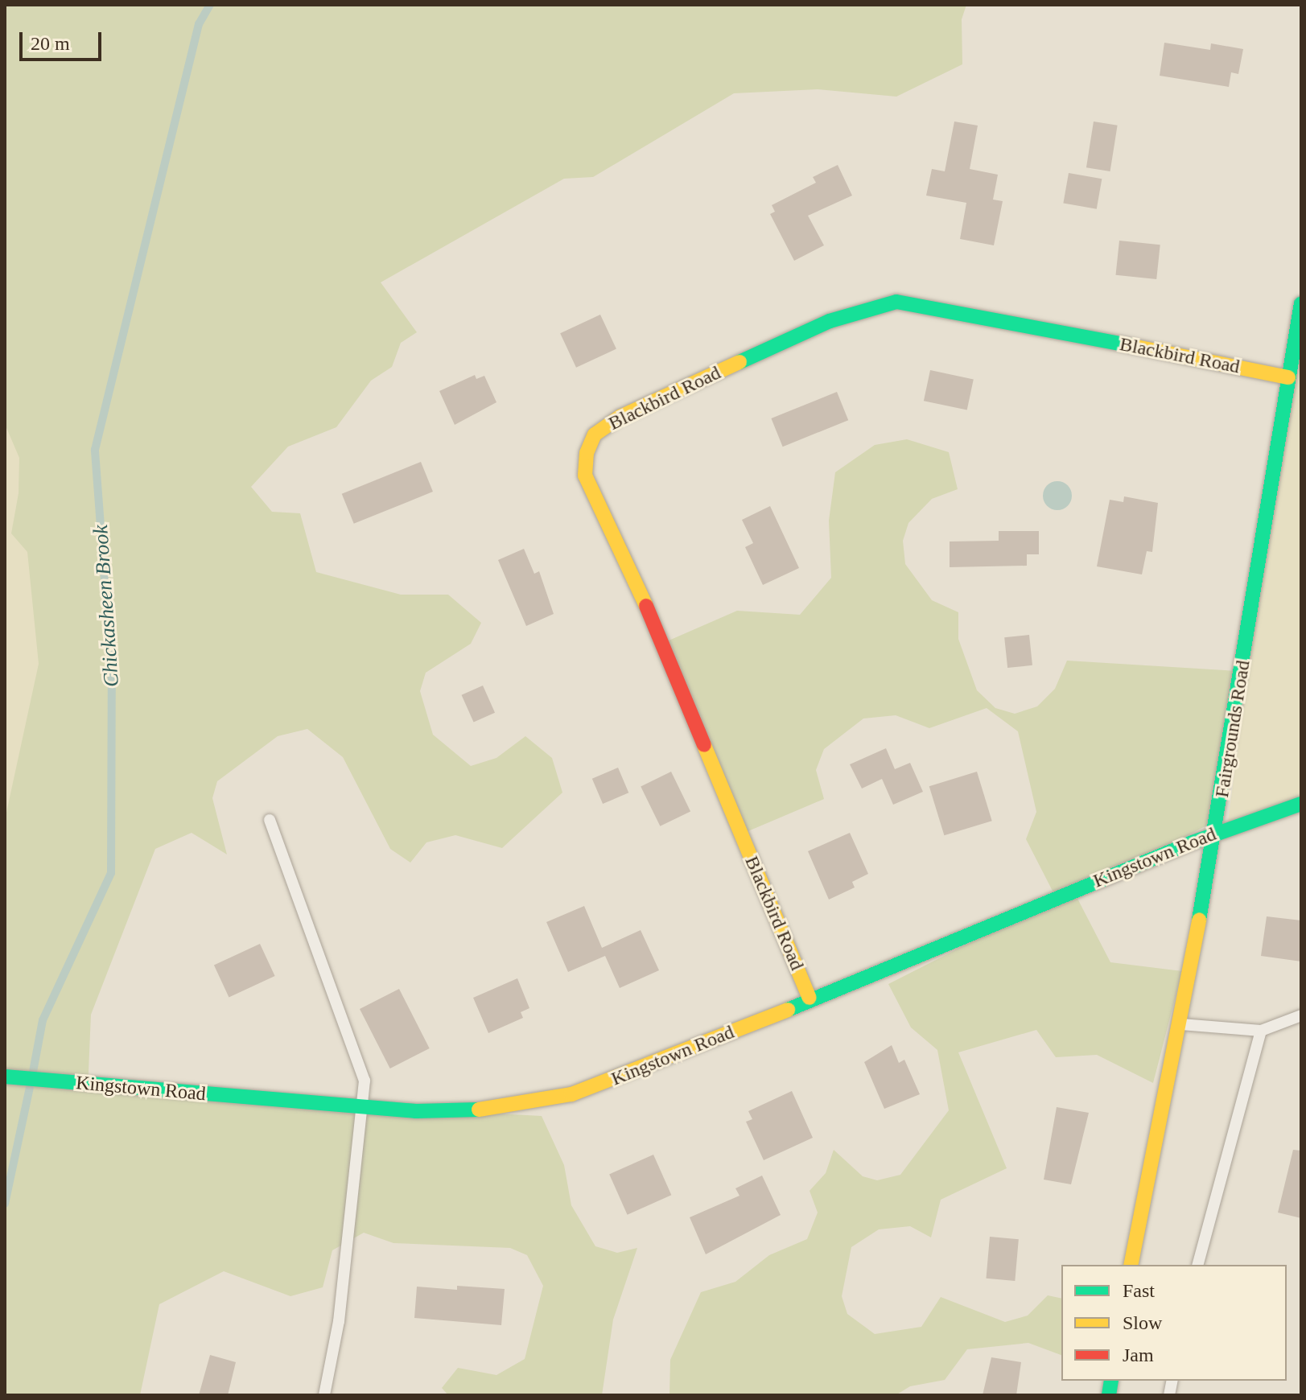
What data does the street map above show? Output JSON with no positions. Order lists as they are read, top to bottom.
{
  "streets": {
    "street": ["Blackbird Road", "Fairgrounds Road", "Kingstown Road"]
  },
  "crossings": [
    ["Blackbird Road", "Fairgrounds Road"],
    ["Blackbird Road", "Kingstown Road"],
    ["Fairgrounds Road", "Kingstown Road"]
  ],
  "water": ["Chickasheen Brook"],
  "legend": ["Fast", "Slow", "Jam"],
  "scale_bar": "20 m"
}
